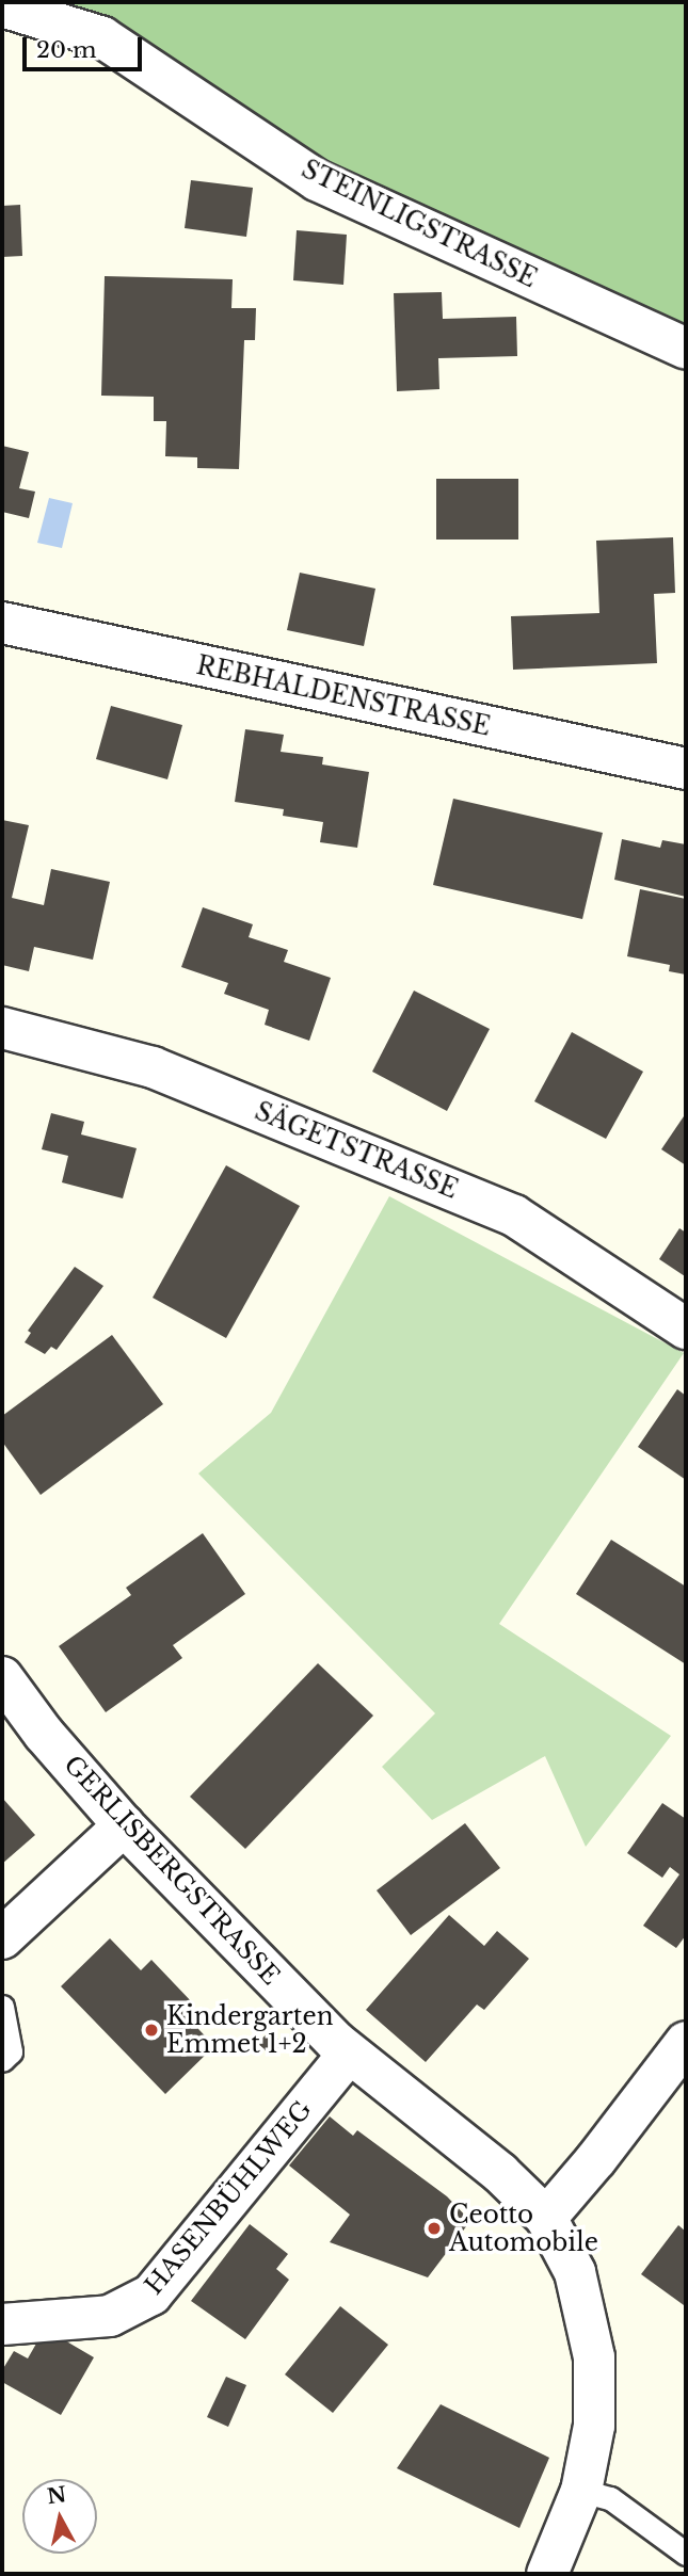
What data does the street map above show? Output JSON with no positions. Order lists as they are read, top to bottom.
{
  "streets": {
    "street": [
      "STEINLIGSTRASSE",
      "REBHALDENSTRASSE",
      "SÄGETSTRASSE",
      "GERLISBERGSTRASSE",
      "HASENBÜHLWEG"
    ]
  },
  "crossings": [
    ["GERLISBERGSTRASSE", "HASENBÜHLWEG"]
  ],
  "places": ["Kindergarten Emmet 1+2", "Ceotto Automobile"],
  "scale_bar": "20 m",
  "north": "top"
}
